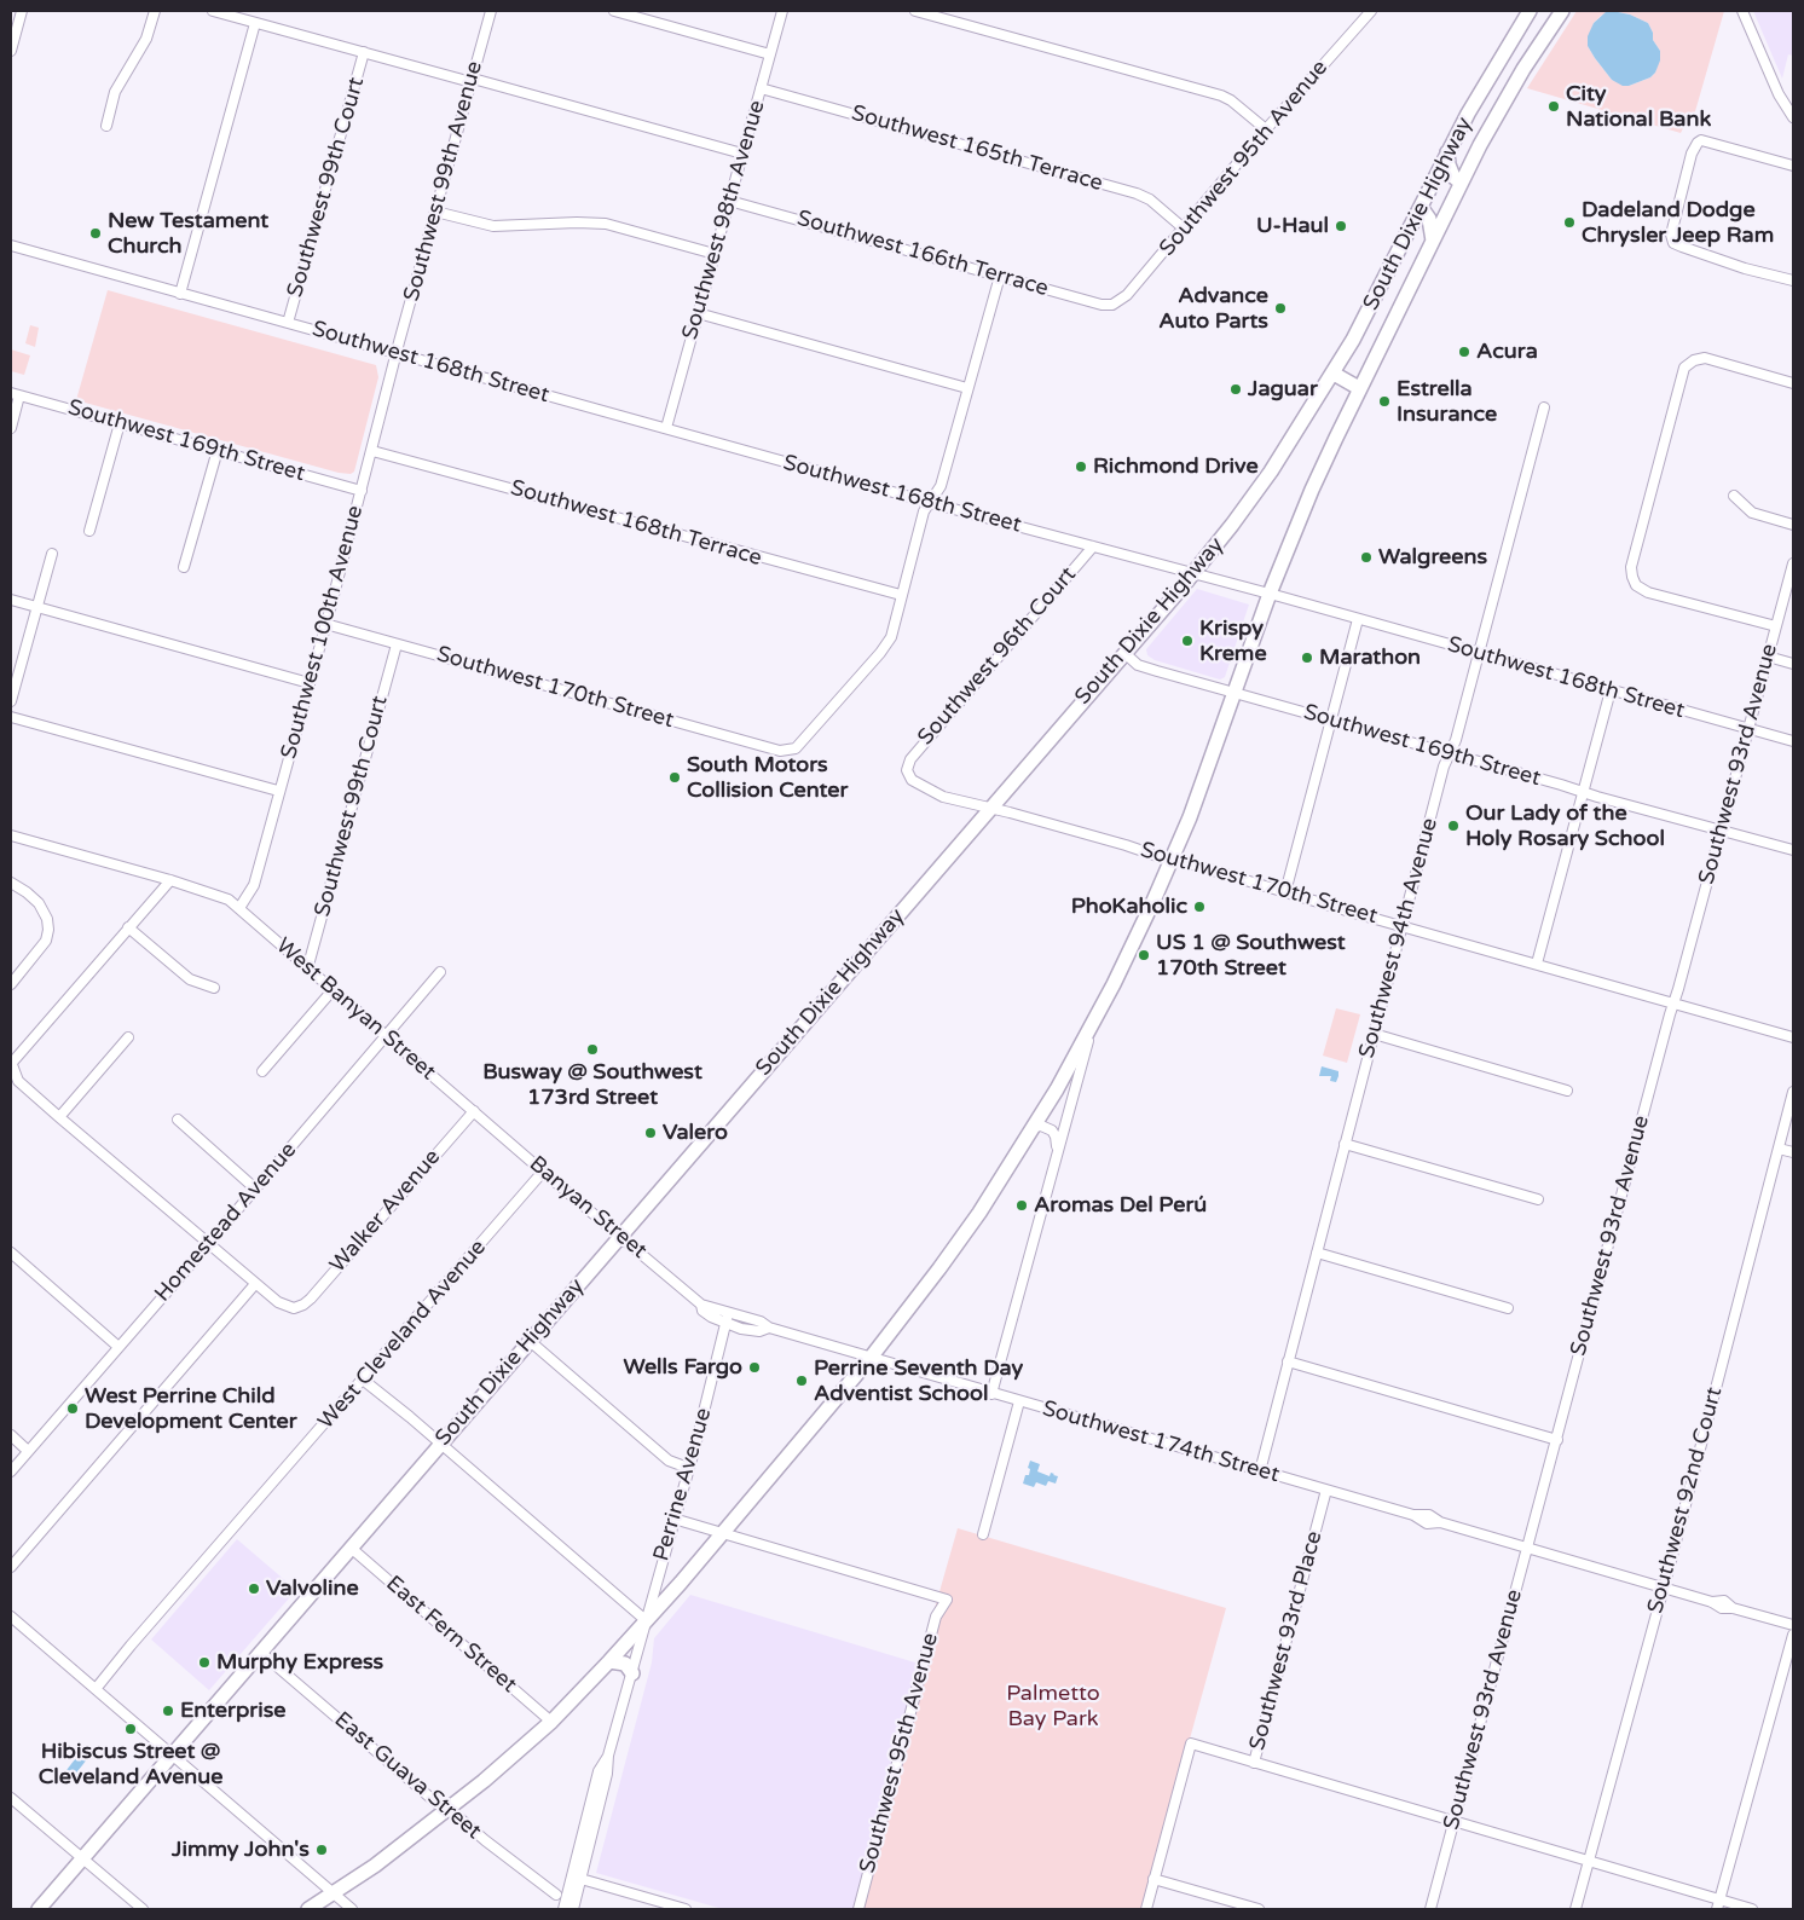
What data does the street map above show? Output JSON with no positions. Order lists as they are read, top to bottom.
{
  "streets": {
    "highway": ["South Dixie Highway"],
    "street": [
      "Southwest 165th Terrace",
      "Southwest 95th Avenue",
      "Southwest 99th Avenue",
      "Southwest 99th Court",
      "Southwest 98th Avenue",
      "Southwest 166th Terrace",
      "Southwest 168th Street",
      "Southwest 169th Street",
      "Southwest 168th Terrace",
      "Southwest 100th Avenue",
      "Southwest 96th Court",
      "Southwest 170th Street",
      "Southwest 93rd Avenue",
      "Southwest 94th Avenue",
      "West Banyan Street",
      "Banyan Street",
      "Walker Avenue",
      "Homestead Avenue",
      "West Cleveland Avenue",
      "Southwest 174th Street",
      "Perrine Avenue",
      "Southwest 92nd Court",
      "East Fern Street",
      "Southwest 93rd Place",
      "East Guava Street"
    ]
  },
  "crossings": [
    ["Southwest 165th Terrace", "Southwest 95th Avenue"],
    ["Southwest 165th Terrace", "Southwest 98th Avenue"],
    ["Southwest 95th Avenue", "South Dixie Highway"],
    ["Southwest 95th Avenue", "Southwest 166th Terrace"],
    ["Southwest 99th Avenue", "Southwest 168th Street"],
    ["Southwest 99th Avenue", "Southwest 100th Avenue"],
    ["Southwest 99th Court", "Southwest 168th Street"],
    ["Southwest 99th Court", "Southwest 170th Street"],
    ["Southwest 99th Court", "West Banyan Street"],
    ["South Dixie Highway", "Southwest 168th Street"],
    ["South Dixie Highway", "Southwest 169th Street"],
    ["South Dixie Highway", "Southwest 170th Street"],
    ["South Dixie Highway", "Banyan Street"],
    ["South Dixie Highway", "Southwest 174th Street"],
    ["South Dixie Highway", "Perrine Avenue"],
    ["South Dixie Highway", "East Fern Street"],
    ["South Dixie Highway", "East Guava Street"],
    ["Southwest 98th Avenue", "Southwest 166th Terrace"],
    ["Southwest 98th Avenue", "Southwest 168th Street"],
    ["Southwest 168th Street", "Southwest 100th Avenue"],
    ["Southwest 168th Street", "Southwest 96th Court"],
    ["Southwest 168th Street", "Southwest 93rd Avenue"],
    ["Southwest 168th Street", "Southwest 94th Avenue"],
    ["Southwest 169th Street", "Southwest 100th Avenue"],
    ["Southwest 169th Street", "Southwest 93rd Avenue"],
    ["Southwest 169th Street", "Southwest 94th Avenue"],
    ["Southwest 168th Terrace", "Southwest 100th Avenue"],
    ["Southwest 168th Terrace", "Southwest 170th Street"],
    ["Southwest 100th Avenue", "Southwest 170th Street"],
    ["Southwest 100th Avenue", "West Banyan Street"],
    ["Southwest 96th Court", "Southwest 170th Street"],
    ["Southwest 170th Street", "Southwest 93rd Avenue"],
    ["Southwest 170th Street", "Southwest 94th Avenue"],
    ["Southwest 93rd Avenue", "Southwest 174th Street"],
    ["Southwest 94th Avenue", "Southwest 174th Street"],
    ["West Banyan Street", "Banyan Street"],
    ["West Banyan Street", "Walker Avenue"],
    ["West Banyan Street", "Homestead Avenue"],
    ["Banyan Street", "Walker Avenue"],
    ["Banyan Street", "West Cleveland Avenue"],
    ["Banyan Street", "Southwest 174th Street"],
    ["Banyan Street", "Perrine Avenue"],
    ["Southwest 174th Street", "Southwest 92nd Court"],
    ["Southwest 174th Street", "Southwest 93rd Place"]
  ],
  "parks": ["Palmetto Bay Park"],
  "places": [
    "City National Bank",
    "Dadeland Dodge Chrysler Jeep Ram",
    "U-Haul",
    "New Testament Church",
    "Advance Auto Parts",
    "Acura",
    "Jaguar",
    "Estrella Insurance",
    "Richmond Drive",
    "Walgreens",
    "Krispy Kreme",
    "Marathon",
    "South Motors Collision Center",
    "Our Lady of the Holy Rosary School",
    "PhoKaholic",
    "US 1 @ Southwest 170th Street",
    "Busway @ Southwest 173rd Street",
    "Valero",
    "Aromas Del Perú",
    "Wells Fargo",
    "Perrine Seventh Day Adventist School",
    "West Perrine Child Development Center",
    "Valvoline",
    "Murphy Express",
    "Enterprise",
    "Hibiscus Street @ Cleveland Avenue",
    "Jimmy John's"
  ]
}
